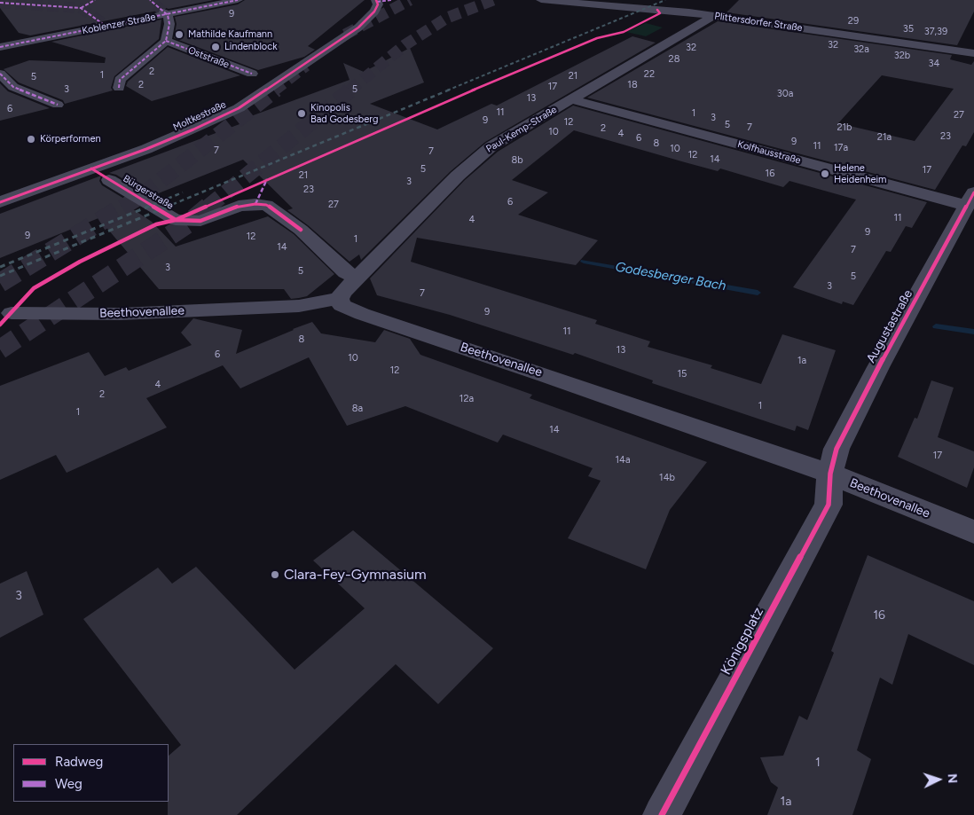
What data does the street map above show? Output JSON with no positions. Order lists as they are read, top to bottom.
{
  "streets": {
    "street": [
      "Plittersdorfer Straße",
      "Koblenzer Straße",
      "Oststraße",
      "Moltkestraße",
      "Paul-Kemp-Straße",
      "Kolfhausstraße",
      "Bürgerstraße",
      "Beethovenallee",
      "Augustastraße",
      "Königsplatz"
    ]
  },
  "crossings": [
    ["Plittersdorfer Straße", "Paul-Kemp-Straße"],
    ["Moltkestraße", "Bürgerstraße"],
    ["Paul-Kemp-Straße", "Kolfhausstraße"],
    ["Paul-Kemp-Straße", "Bürgerstraße"],
    ["Kolfhausstraße", "Augustastraße"],
    ["Beethovenallee", "Augustastraße"],
    ["Beethovenallee", "Königsplatz"],
    ["Augustastraße", "Königsplatz"]
  ],
  "water": ["Godesberger Bach"],
  "places": [
    "Mathilde Kaufmann",
    "Lindenblock",
    "Kinopolis Bad Godesberg",
    "Körperformen",
    "Helene Heidenheim",
    "Clara-Fey-Gymnasium"
  ],
  "house_numbers": [
    "9",
    "29",
    "35",
    "37,39",
    "32",
    "32",
    "32a",
    "32b",
    "28",
    "34",
    "2",
    "22",
    "1",
    "21",
    "5",
    "2",
    "18",
    "17",
    "3",
    "5",
    "30a",
    "13",
    "6",
    "11",
    "1",
    "27",
    "3",
    "9",
    "12",
    "5",
    "7",
    "21b",
    "2",
    "10",
    "4",
    "23",
    "21a",
    "6",
    "9",
    "8",
    "11",
    "17a",
    "10",
    "7",
    "7",
    "12",
    "14",
    "8b",
    "5",
    "17",
    "16",
    "21",
    "3",
    "23",
    "6",
    "27",
    "11",
    "4",
    "9",
    "9",
    "12",
    "1",
    "14",
    "7",
    "3",
    "5",
    "5",
    "3",
    "7",
    "9",
    "11",
    "8",
    "13",
    "6",
    "10",
    "1a",
    "12",
    "15",
    "4",
    "2",
    "12a",
    "1",
    "8a",
    "1",
    "14",
    "17",
    "14a",
    "14b",
    "3",
    "16",
    "1",
    "1a"
  ],
  "legend": ["Radweg", "Weg"],
  "north": "right"
}
